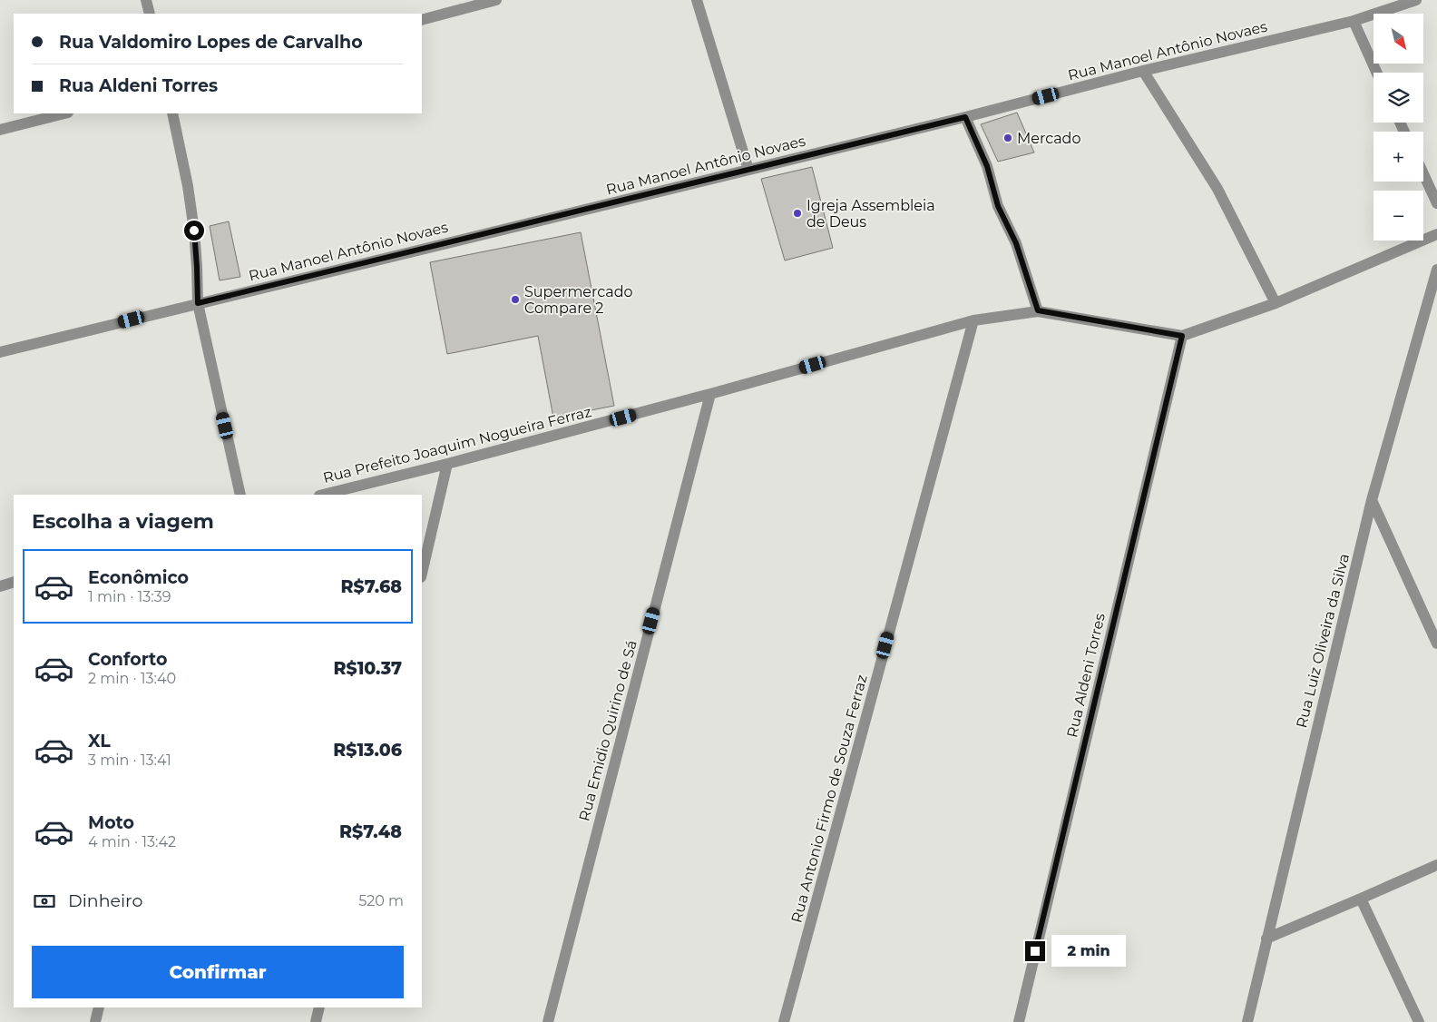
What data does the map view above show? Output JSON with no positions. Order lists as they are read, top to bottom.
{
  "streets": {
    "street": [
      "Rua Manoel Antônio Novaes",
      "Rua Prefeito Joaquim Nogueira Ferraz",
      "Rua Luiz Oliveira da Silva",
      "Rua Aldeni Torres",
      "Rua Emidio Quirino de Sá",
      "Rua Antonio Firmo de Souza Ferraz"
    ]
  },
  "crossings": [
    ["Rua Prefeito Joaquim Nogueira Ferraz", "Rua Aldeni Torres"],
    ["Rua Prefeito Joaquim Nogueira Ferraz", "Rua Emidio Quirino de Sá"],
    ["Rua Prefeito Joaquim Nogueira Ferraz", "Rua Antonio Firmo de Souza Ferraz"]
  ],
  "places": ["Mercado", "Igreja Assembleia de Deus", "Supermercado Compare 2"],
  "north": "bottom right",
  "page": {
    "map_buttons": ["+", "−"],
    "banner": ["Rua Valdomiro Lopes de Carvalho", "Rua Aldeni Torres"],
    "heading": "Escolha a viagem",
    "list": [
      {
        "name": "Econômico",
        "note": "1 min · 13:39",
        "value": "R$7.68"
      },
      {
        "name": "Conforto",
        "note": "2 min · 13:40",
        "value": "R$10.37"
      },
      {
        "name": "XL",
        "note": "3 min · 13:41",
        "value": "R$13.06"
      },
      {
        "name": "Moto",
        "note": "4 min · 13:42",
        "value": "R$7.48"
      }
    ],
    "pay": ["Dinheiro", "520 m"],
    "bubble": "2 min",
    "buttons": "Confirmar"
  }
}
